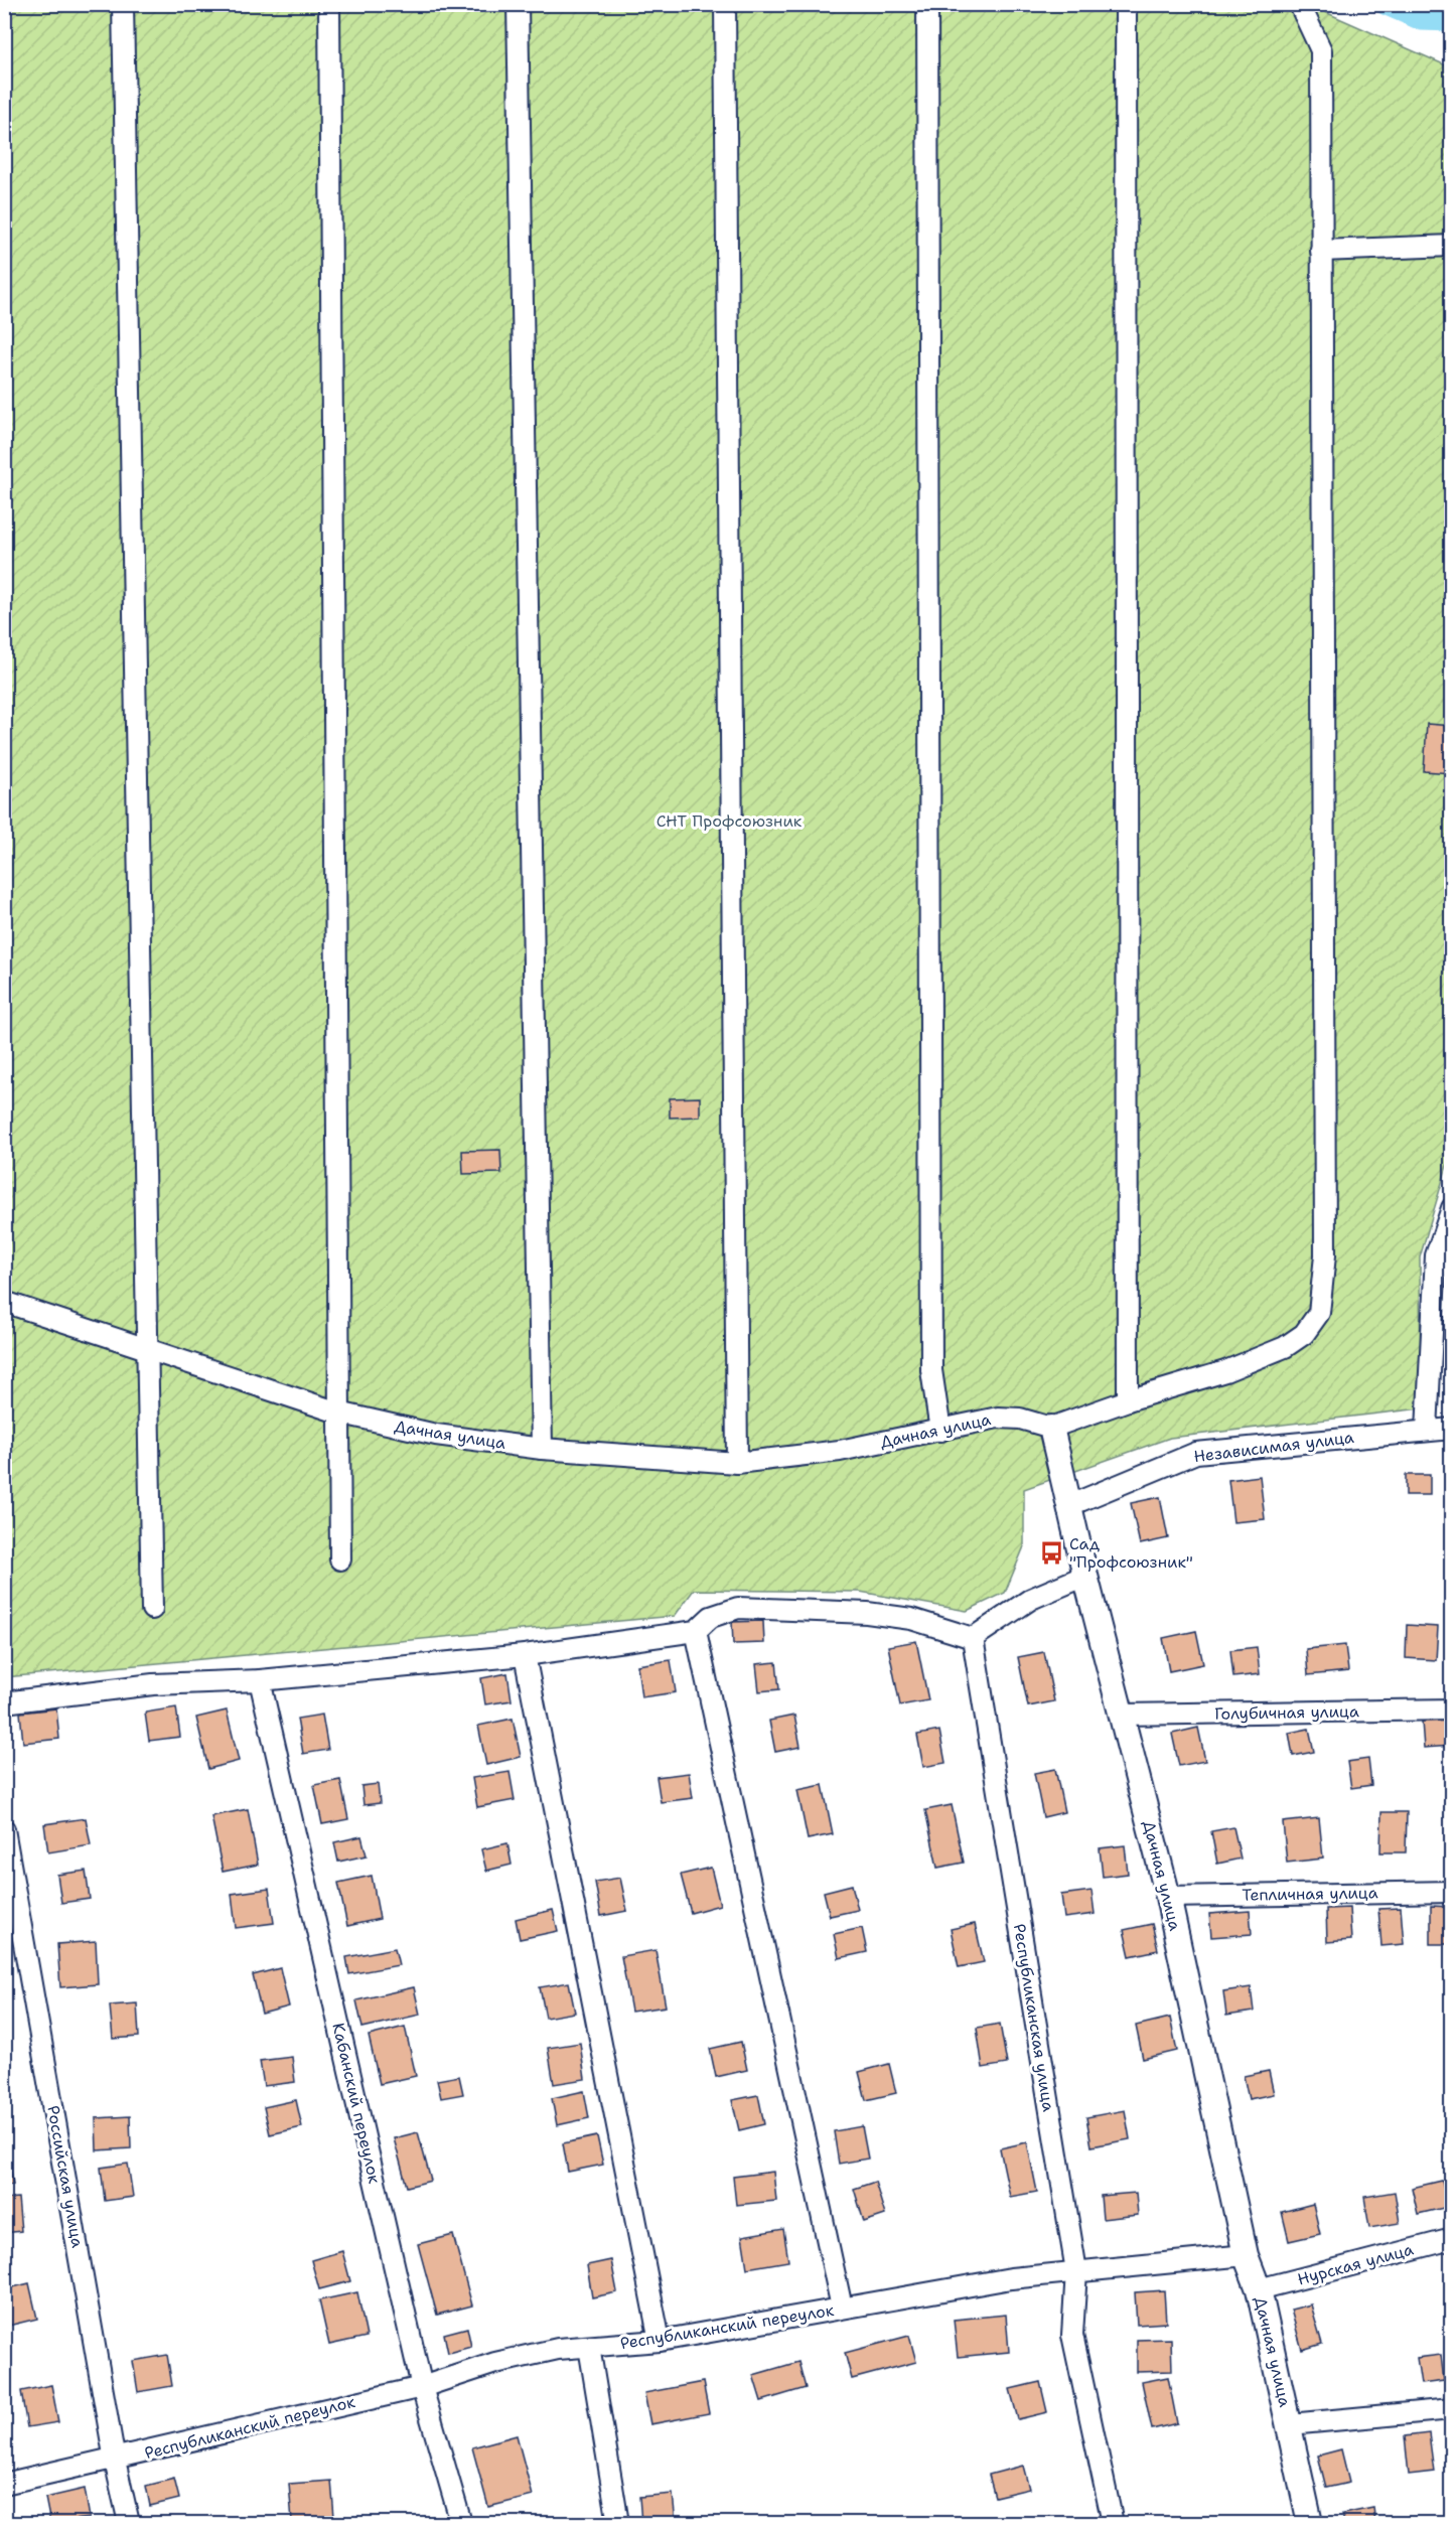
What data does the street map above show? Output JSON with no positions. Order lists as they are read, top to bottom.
{
  "streets": {
    "street": [
      "Дачная улица",
      "Независимая улица",
      "Голубичная улица",
      "Тепличная улица",
      "Республиканская улица",
      "Кабанский переулок",
      "Российская улица",
      "Нурская улица",
      "Республиканский переулок"
    ]
  },
  "crossings": [
    ["Дачная улица", "Независимая улица"],
    ["Дачная улица", "Голубичная улица"],
    ["Дачная улица", "Тепличная улица"],
    ["Дачная улица", "Нурская улица"],
    ["Дачная улица", "Республиканский переулок"],
    ["Республиканская улица", "Республиканский переулок"],
    ["Кабанский переулок", "Республиканский переулок"],
    ["Российская улица", "Республиканский переулок"]
  ],
  "parks": ["СНТ Профсоюзник"],
  "places": {
    "bus stop": ["Сад \"Профсоюзник\""]
  }
}
